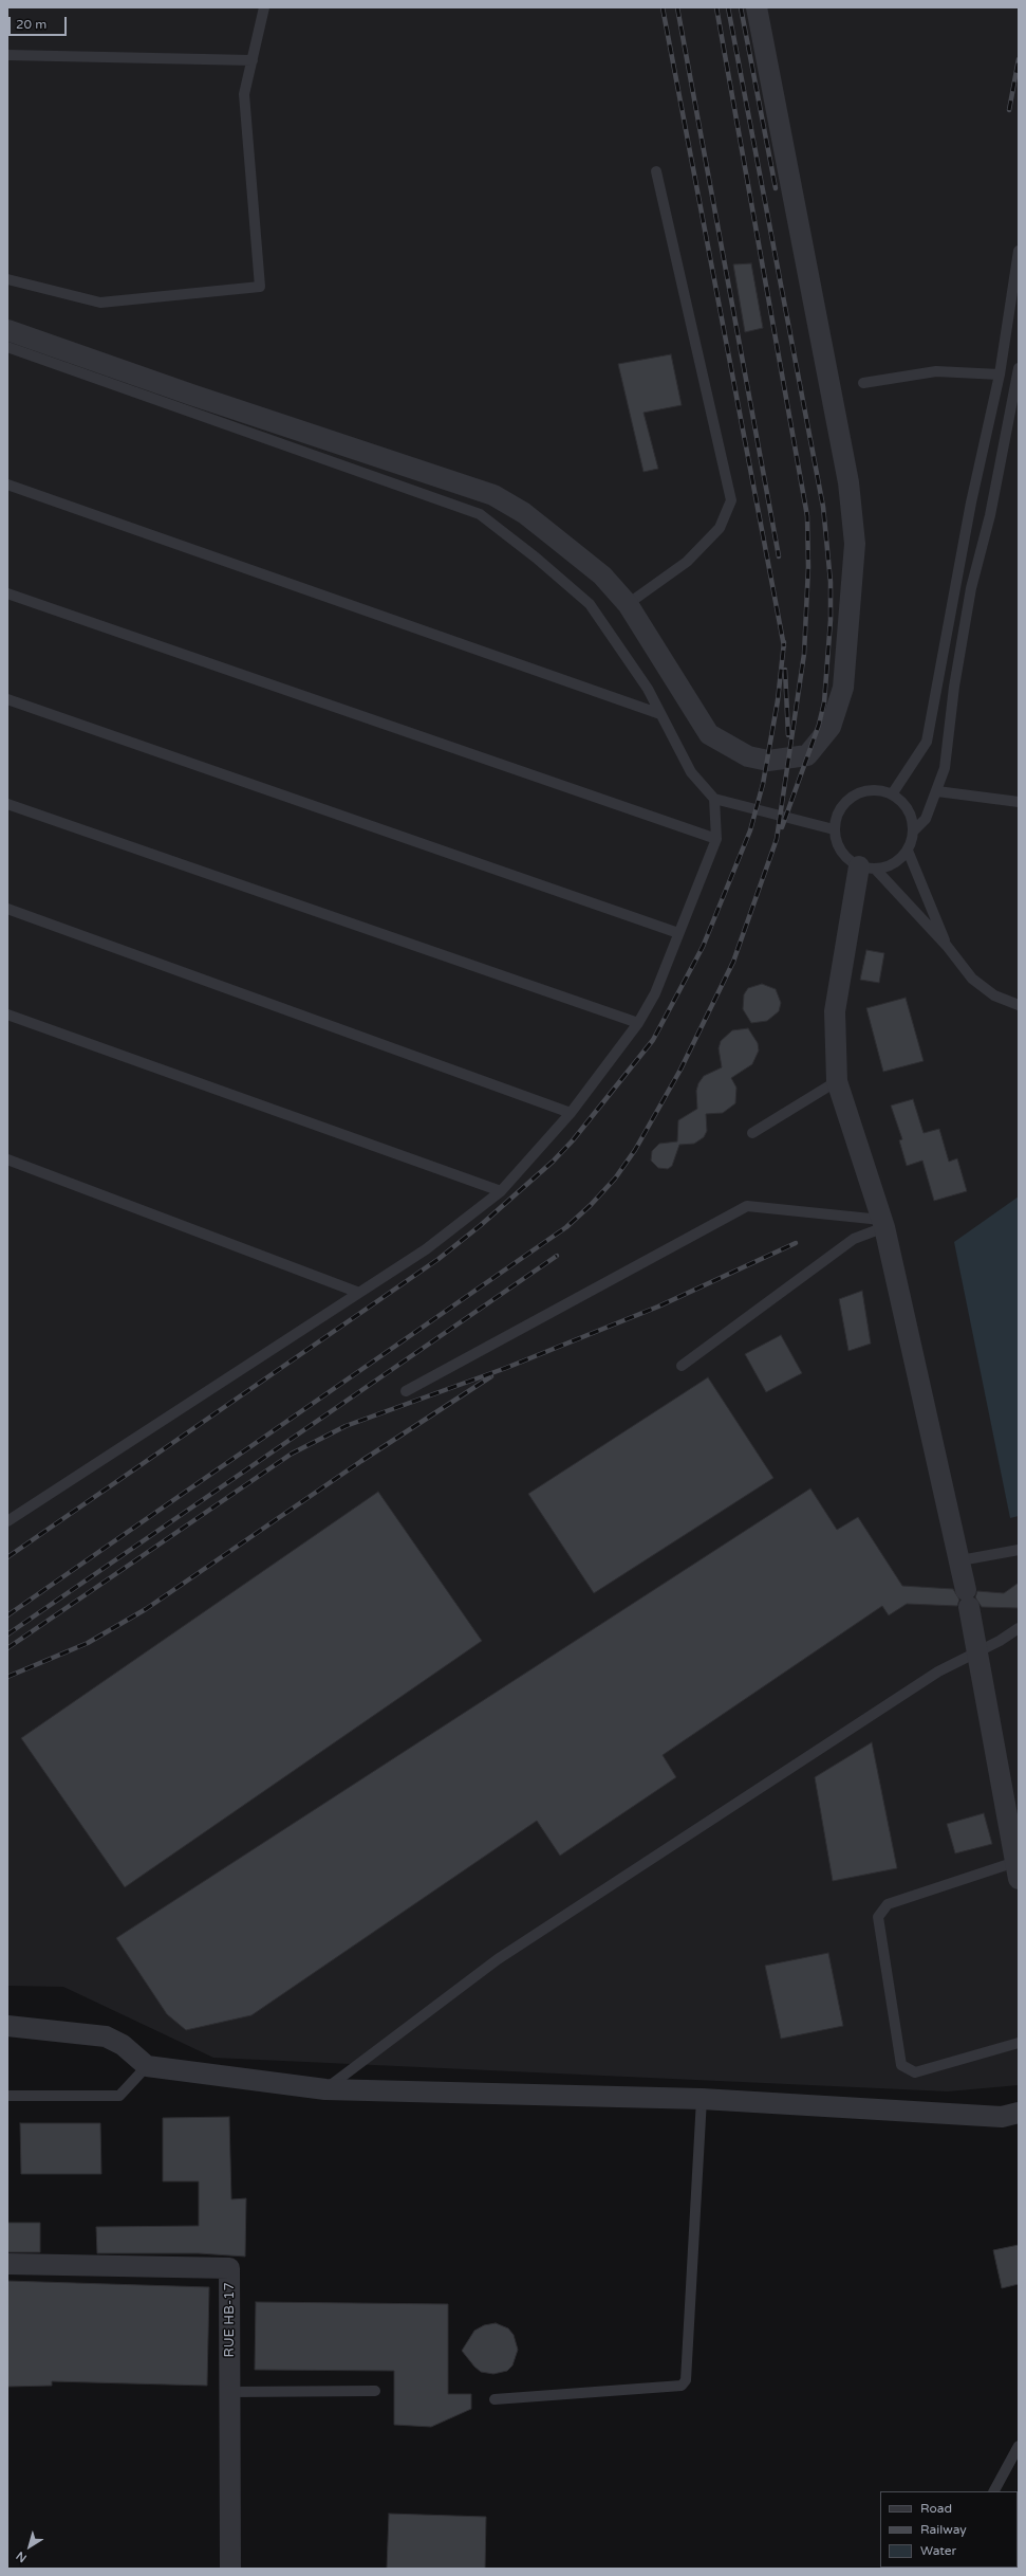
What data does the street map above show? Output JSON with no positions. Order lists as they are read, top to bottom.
{
  "streets": {
    "street": ["RUE HB-17"]
  },
  "legend": ["Road", "Railway", "Water"],
  "scale_bar": "20 m",
  "north": "bottom left"
}
